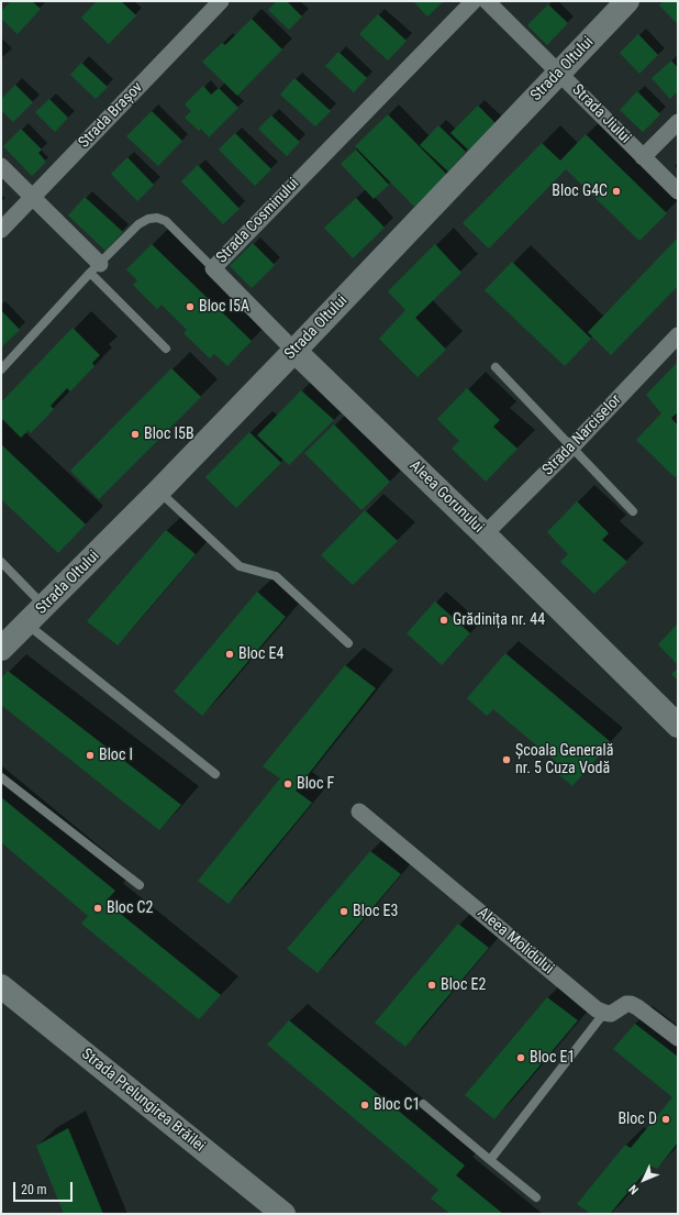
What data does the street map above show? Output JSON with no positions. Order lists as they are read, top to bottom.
{
  "streets": {
    "street": [
      "Strada Oltului",
      "Strada Jiului",
      "Strada Brașov",
      "Strada Cosminului",
      "Strada Narciselor",
      "Aleea Gorunului",
      "Aleea Molidului",
      "Strada Prelungirea Brăilei"
    ]
  },
  "crossings": [
    ["Strada Oltului", "Strada Jiului"],
    ["Strada Oltului", "Aleea Gorunului"],
    ["Strada Cosminului", "Aleea Gorunului"],
    ["Strada Narciselor", "Aleea Gorunului"]
  ],
  "places": [
    "Bloc G4C",
    "Bloc I5A",
    "Bloc I5B",
    "Grădinița nr. 44",
    "Bloc E4",
    "Bloc I",
    "Școala Generală nr. 5 Cuza Vodă",
    "Bloc F",
    "Bloc C2",
    "Bloc E3",
    "Bloc E2",
    "Bloc E1",
    "Bloc C1",
    "Bloc D"
  ],
  "scale_bar": "20 m",
  "north": "bottom left"
}
